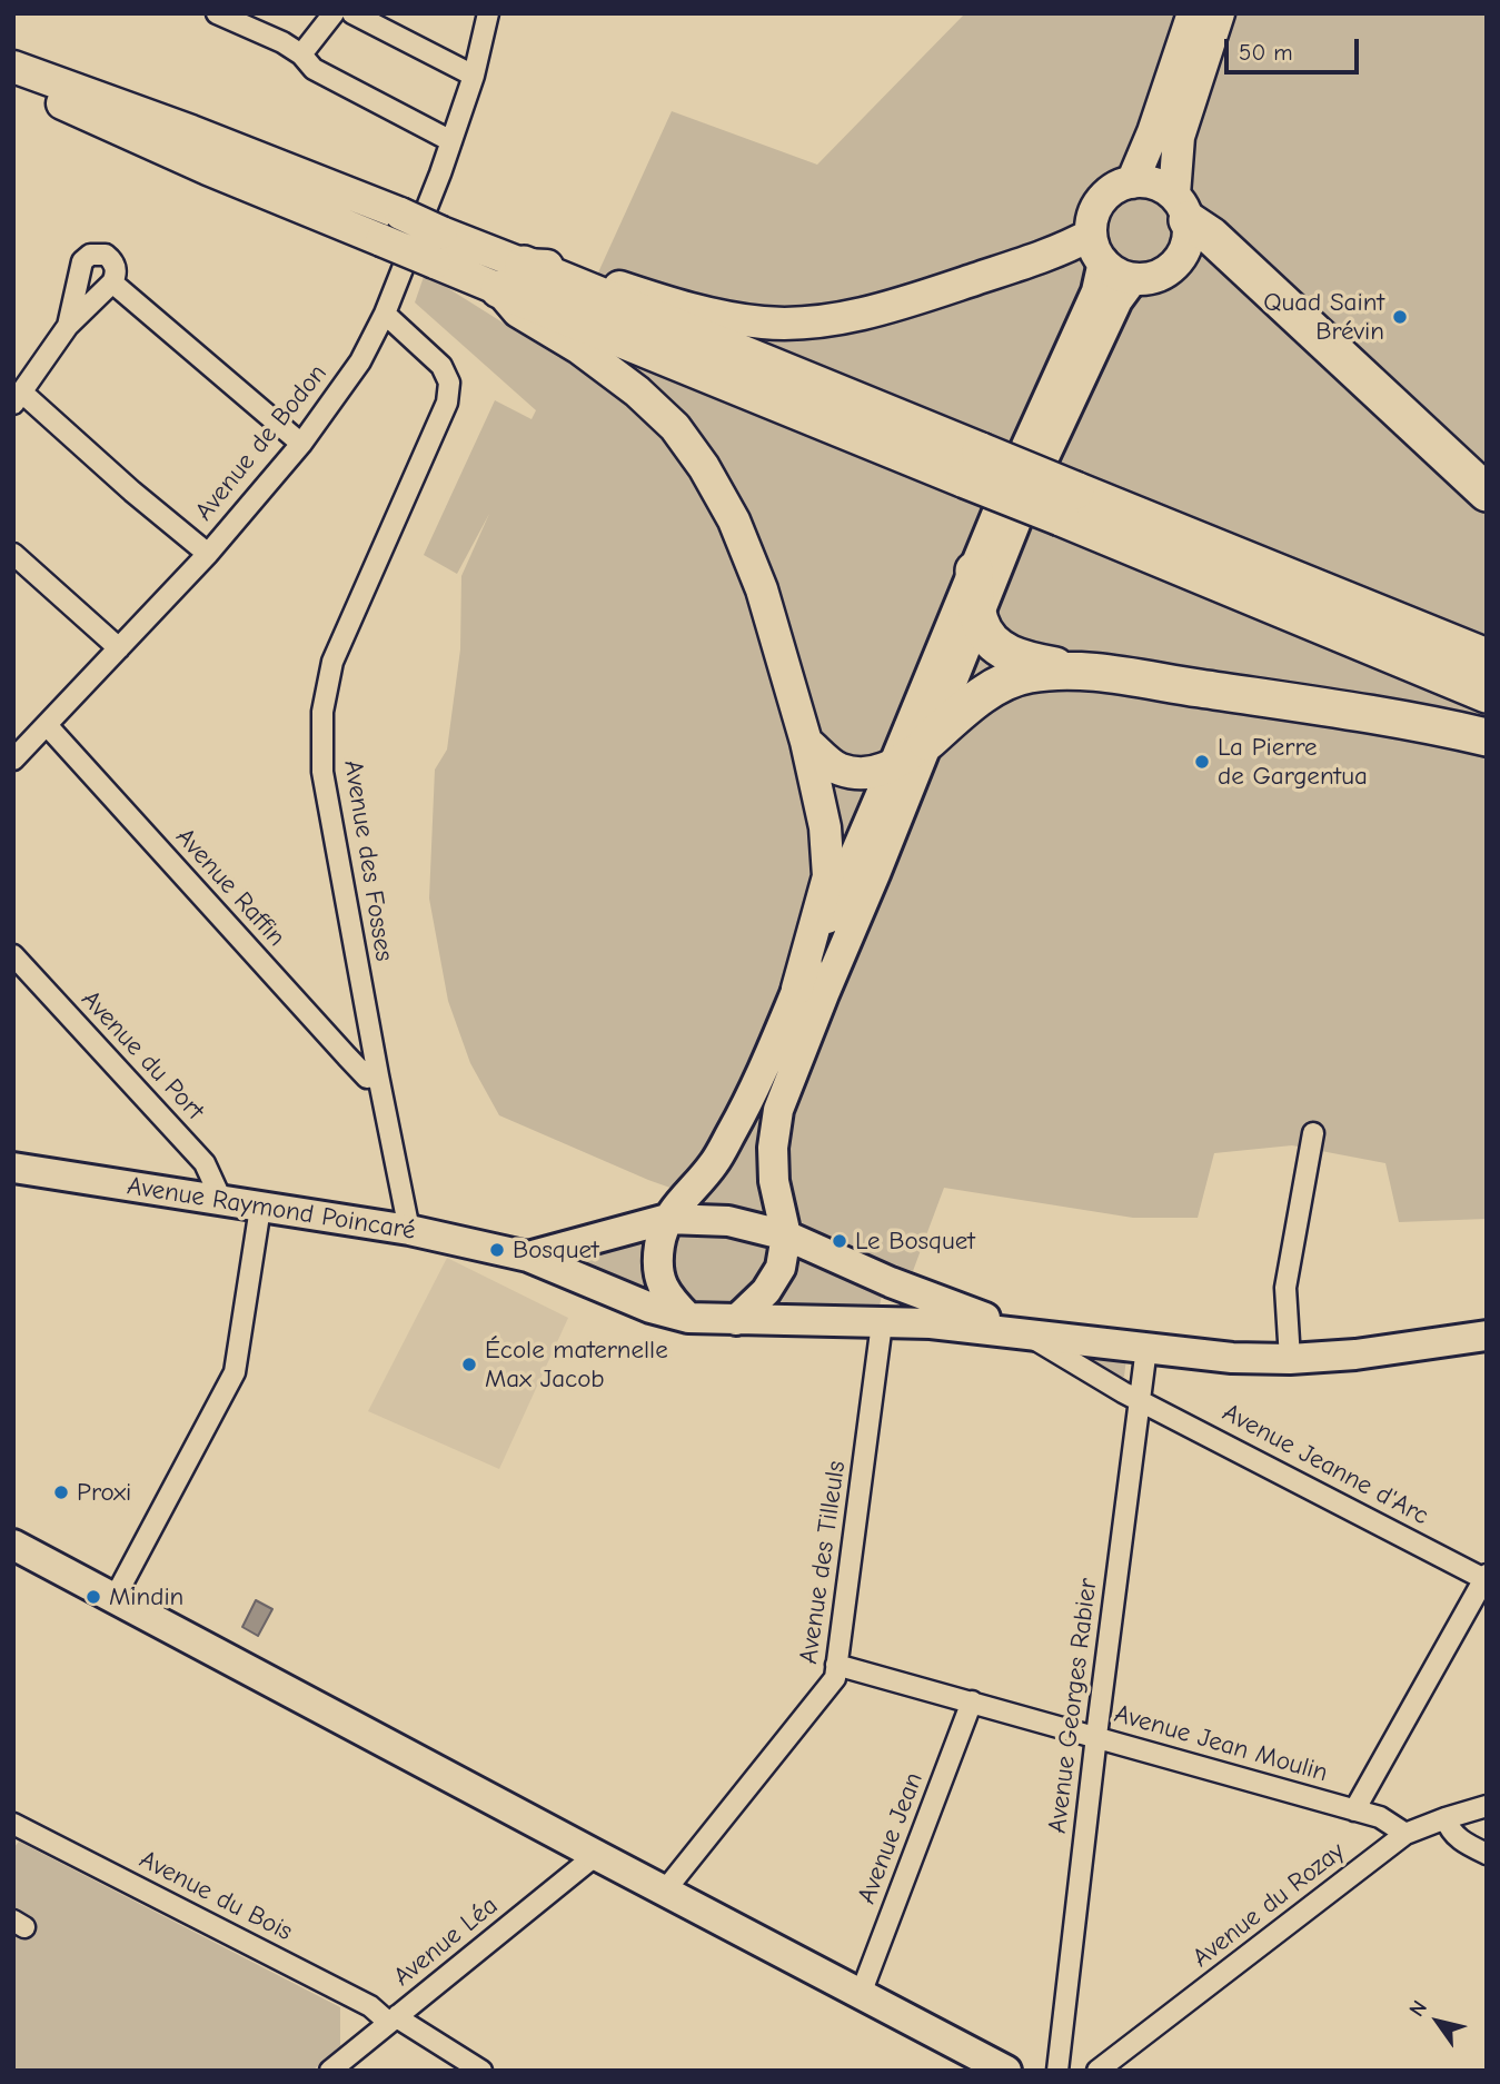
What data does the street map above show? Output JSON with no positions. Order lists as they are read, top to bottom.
{
  "streets": {
    "street": [
      "Avenue de Bodon",
      "Avenue des Fosses",
      "Avenue Raffin",
      "Avenue du Port",
      "Avenue Raymond Poincaré",
      "Avenue Jeanne d'Arc",
      "Avenue des Tilleuls",
      "Avenue Georges Rabier",
      "Avenue Jean Moulin",
      "Avenue Jean",
      "Avenue du Bois",
      "Avenue du Rozay",
      "Avenue Léa"
    ]
  },
  "crossings": [
    ["Avenue de Bodon", "Avenue des Fosses"],
    ["Avenue de Bodon", "Avenue Raffin"],
    ["Avenue des Fosses", "Avenue Raffin"],
    ["Avenue des Fosses", "Avenue Raymond Poincaré"],
    ["Avenue du Port", "Avenue Raymond Poincaré"],
    ["Avenue Raymond Poincaré", "Avenue Jeanne d'Arc"],
    ["Avenue Raymond Poincaré", "Avenue des Tilleuls"],
    ["Avenue Raymond Poincaré", "Avenue Georges Rabier"],
    ["Avenue Jeanne d'Arc", "Avenue Georges Rabier"],
    ["Avenue des Tilleuls", "Avenue Jean Moulin"],
    ["Avenue Georges Rabier", "Avenue Jean Moulin"],
    ["Avenue Jean Moulin", "Avenue Jean"],
    ["Avenue Jean Moulin", "Avenue du Rozay"],
    ["Avenue du Bois", "Avenue Léa"]
  ],
  "places": [
    "Quad Saint Brévin",
    "La Pierre de Gargentua",
    "Le Bosquet",
    "Bosquet",
    "École maternelle Max Jacob",
    "Proxi",
    "Mindin"
  ],
  "scale_bar": "50 m",
  "north": "top left"
}
